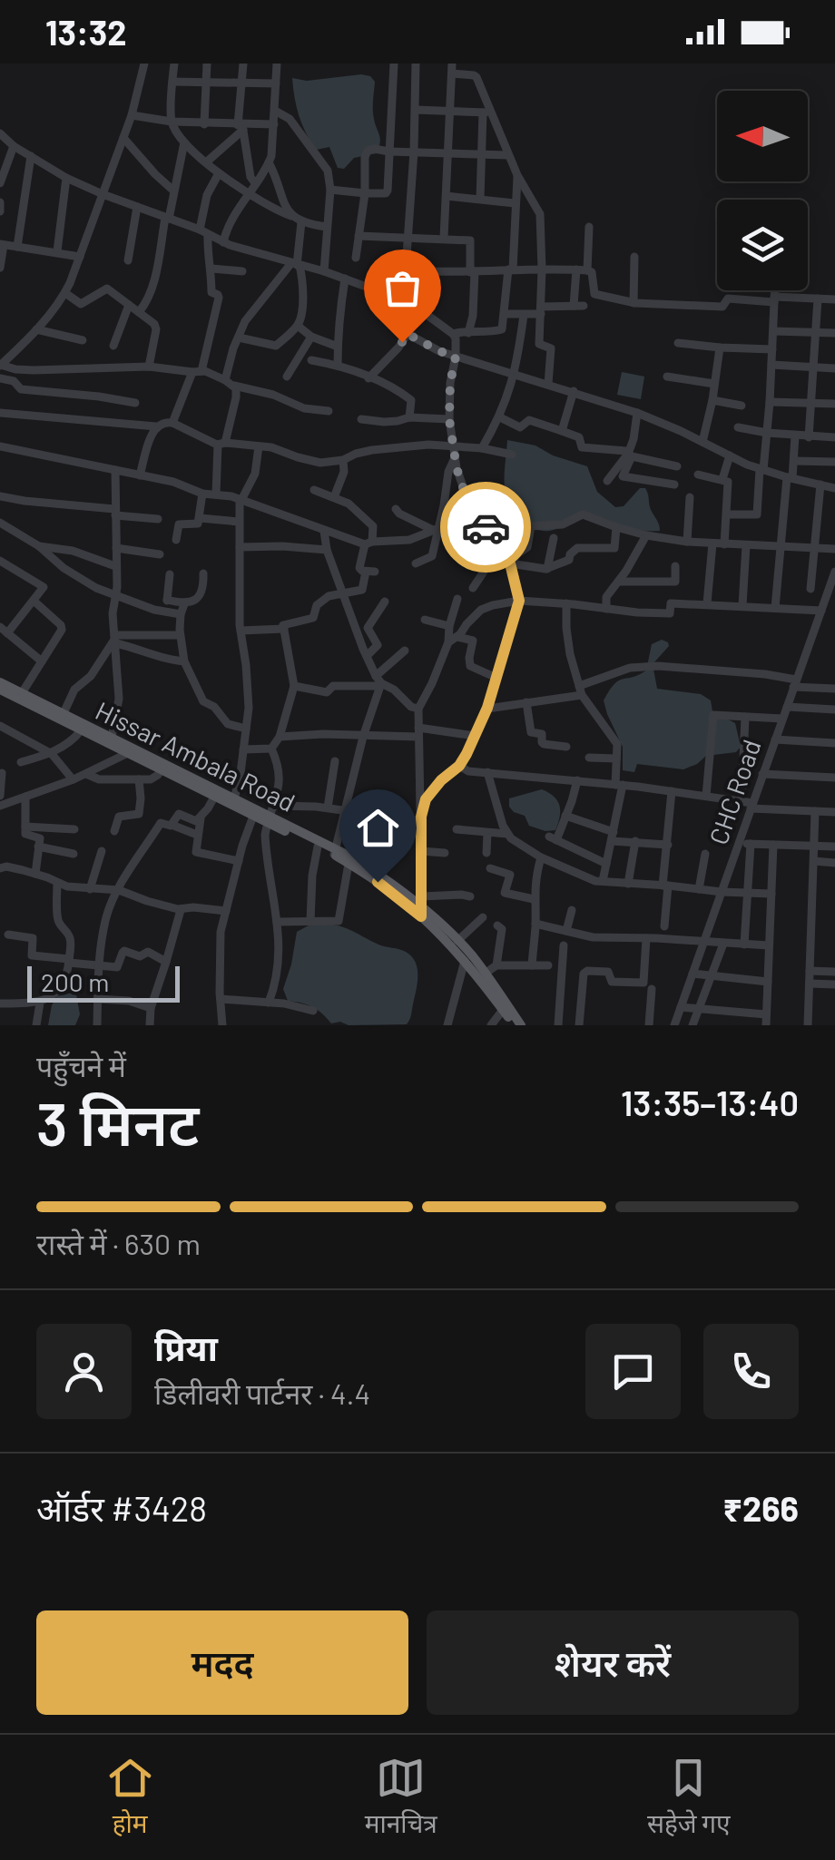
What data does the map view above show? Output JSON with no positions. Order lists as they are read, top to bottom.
{
  "streets": {
    "main road": ["Hissar Ambala Road"],
    "street": ["CHC Road"]
  },
  "scale_bar": "200 m",
  "north": "left",
  "page": {
    "status": "13:32",
    "scale": "200 m",
    "heading": ["3 मिनट", "पहुँचने में", "13:35–13:40"],
    "panel": [
      "प्रिया",
      "डिलीवरी पार्टनर · 4.4",
      "ऑर्डर #3428",
      "₹266"
    ],
    "bar": "रास्ते में · 630 m",
    "buttons": ["मदद", "शेयर करें"],
    "tabs": ["होम", "मानचित्र", "सहेजे गए"]
  }
}
